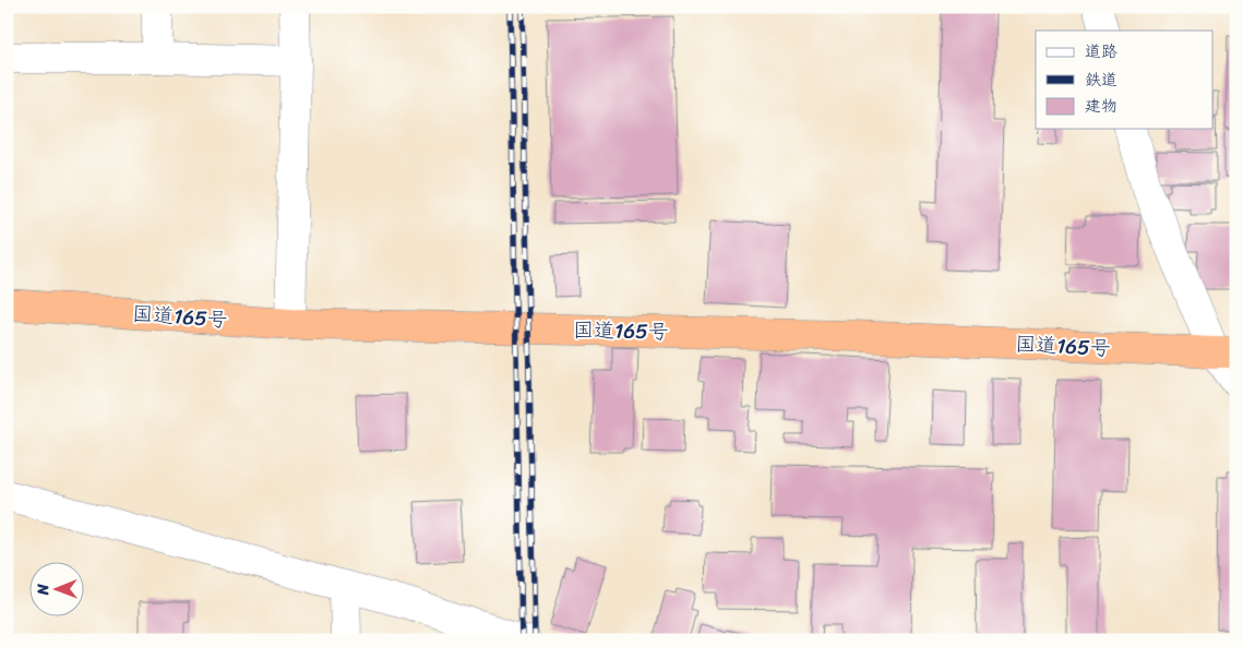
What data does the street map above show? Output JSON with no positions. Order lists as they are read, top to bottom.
{
  "streets": {
    "highway": ["国道165号"]
  },
  "legend": ["道路", "鉄道", "建物"],
  "north": "left"
}
